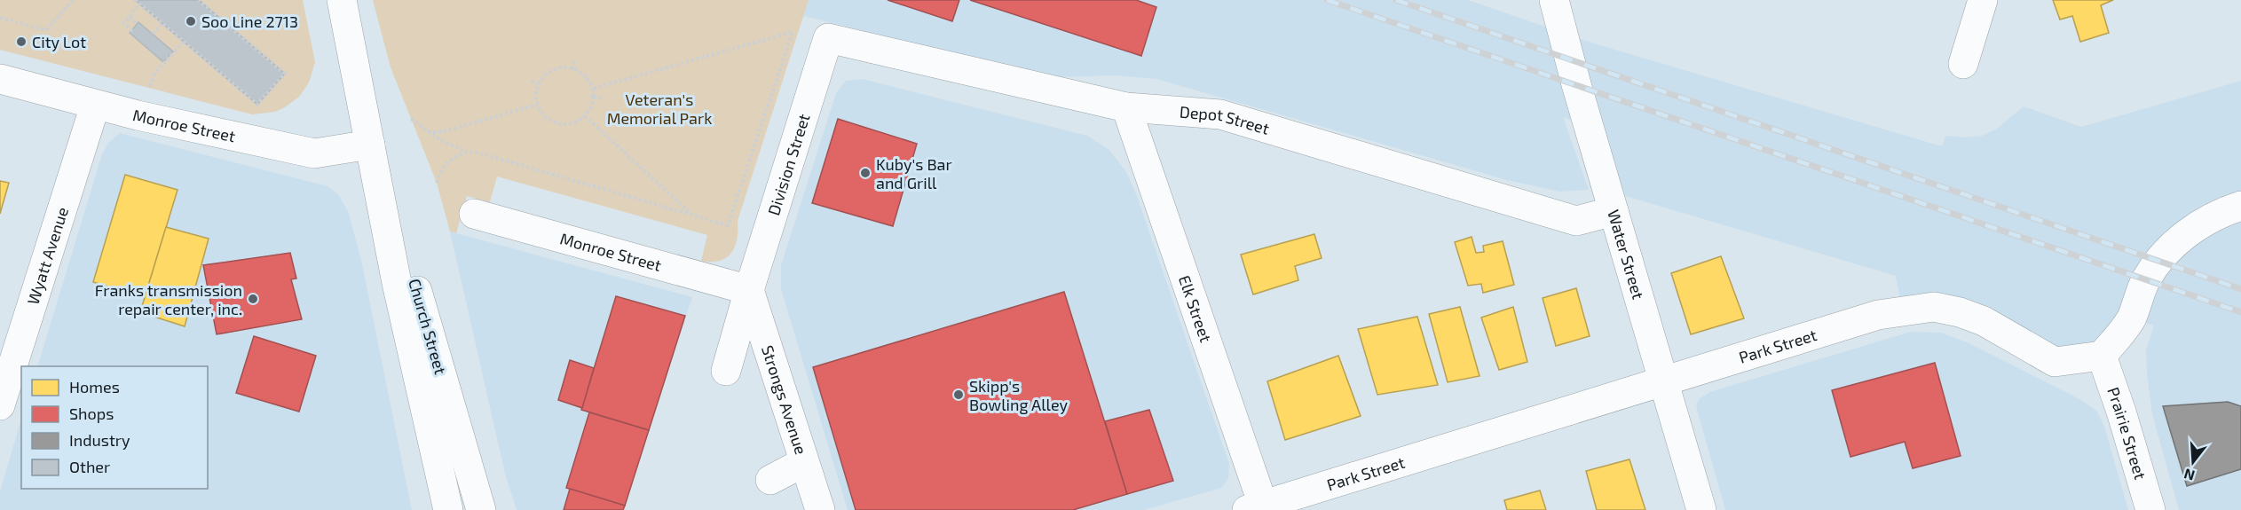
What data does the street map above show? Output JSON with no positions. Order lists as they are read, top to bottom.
{
  "streets": {
    "street": [
      "Depot Street",
      "Monroe Street",
      "Division Street",
      "Wyatt Avenue",
      "Water Street",
      "Elk Street",
      "Church Street",
      "Park Street",
      "Strongs Avenue",
      "Prairie Street"
    ]
  },
  "crossings": [
    ["Depot Street", "Division Street"],
    ["Depot Street", "Water Street"],
    ["Depot Street", "Elk Street"],
    ["Monroe Street", "Division Street"],
    ["Monroe Street", "Wyatt Avenue"],
    ["Monroe Street", "Church Street"],
    ["Monroe Street", "Strongs Avenue"],
    ["Division Street", "Strongs Avenue"],
    ["Water Street", "Park Street"],
    ["Elk Street", "Park Street"],
    ["Park Street", "Prairie Street"]
  ],
  "parks": ["Veteran's Memorial Park"],
  "places": [
    "Soo Line 2713",
    "City Lot",
    "Kuby's Bar and Grill",
    "Franks transmission repair center, inc.",
    "Skipp's Bowling Alley"
  ],
  "legend": [
    "Homes",
    "Shops",
    "Industry",
    "Other"
  ],
  "north": "bottom"
}
